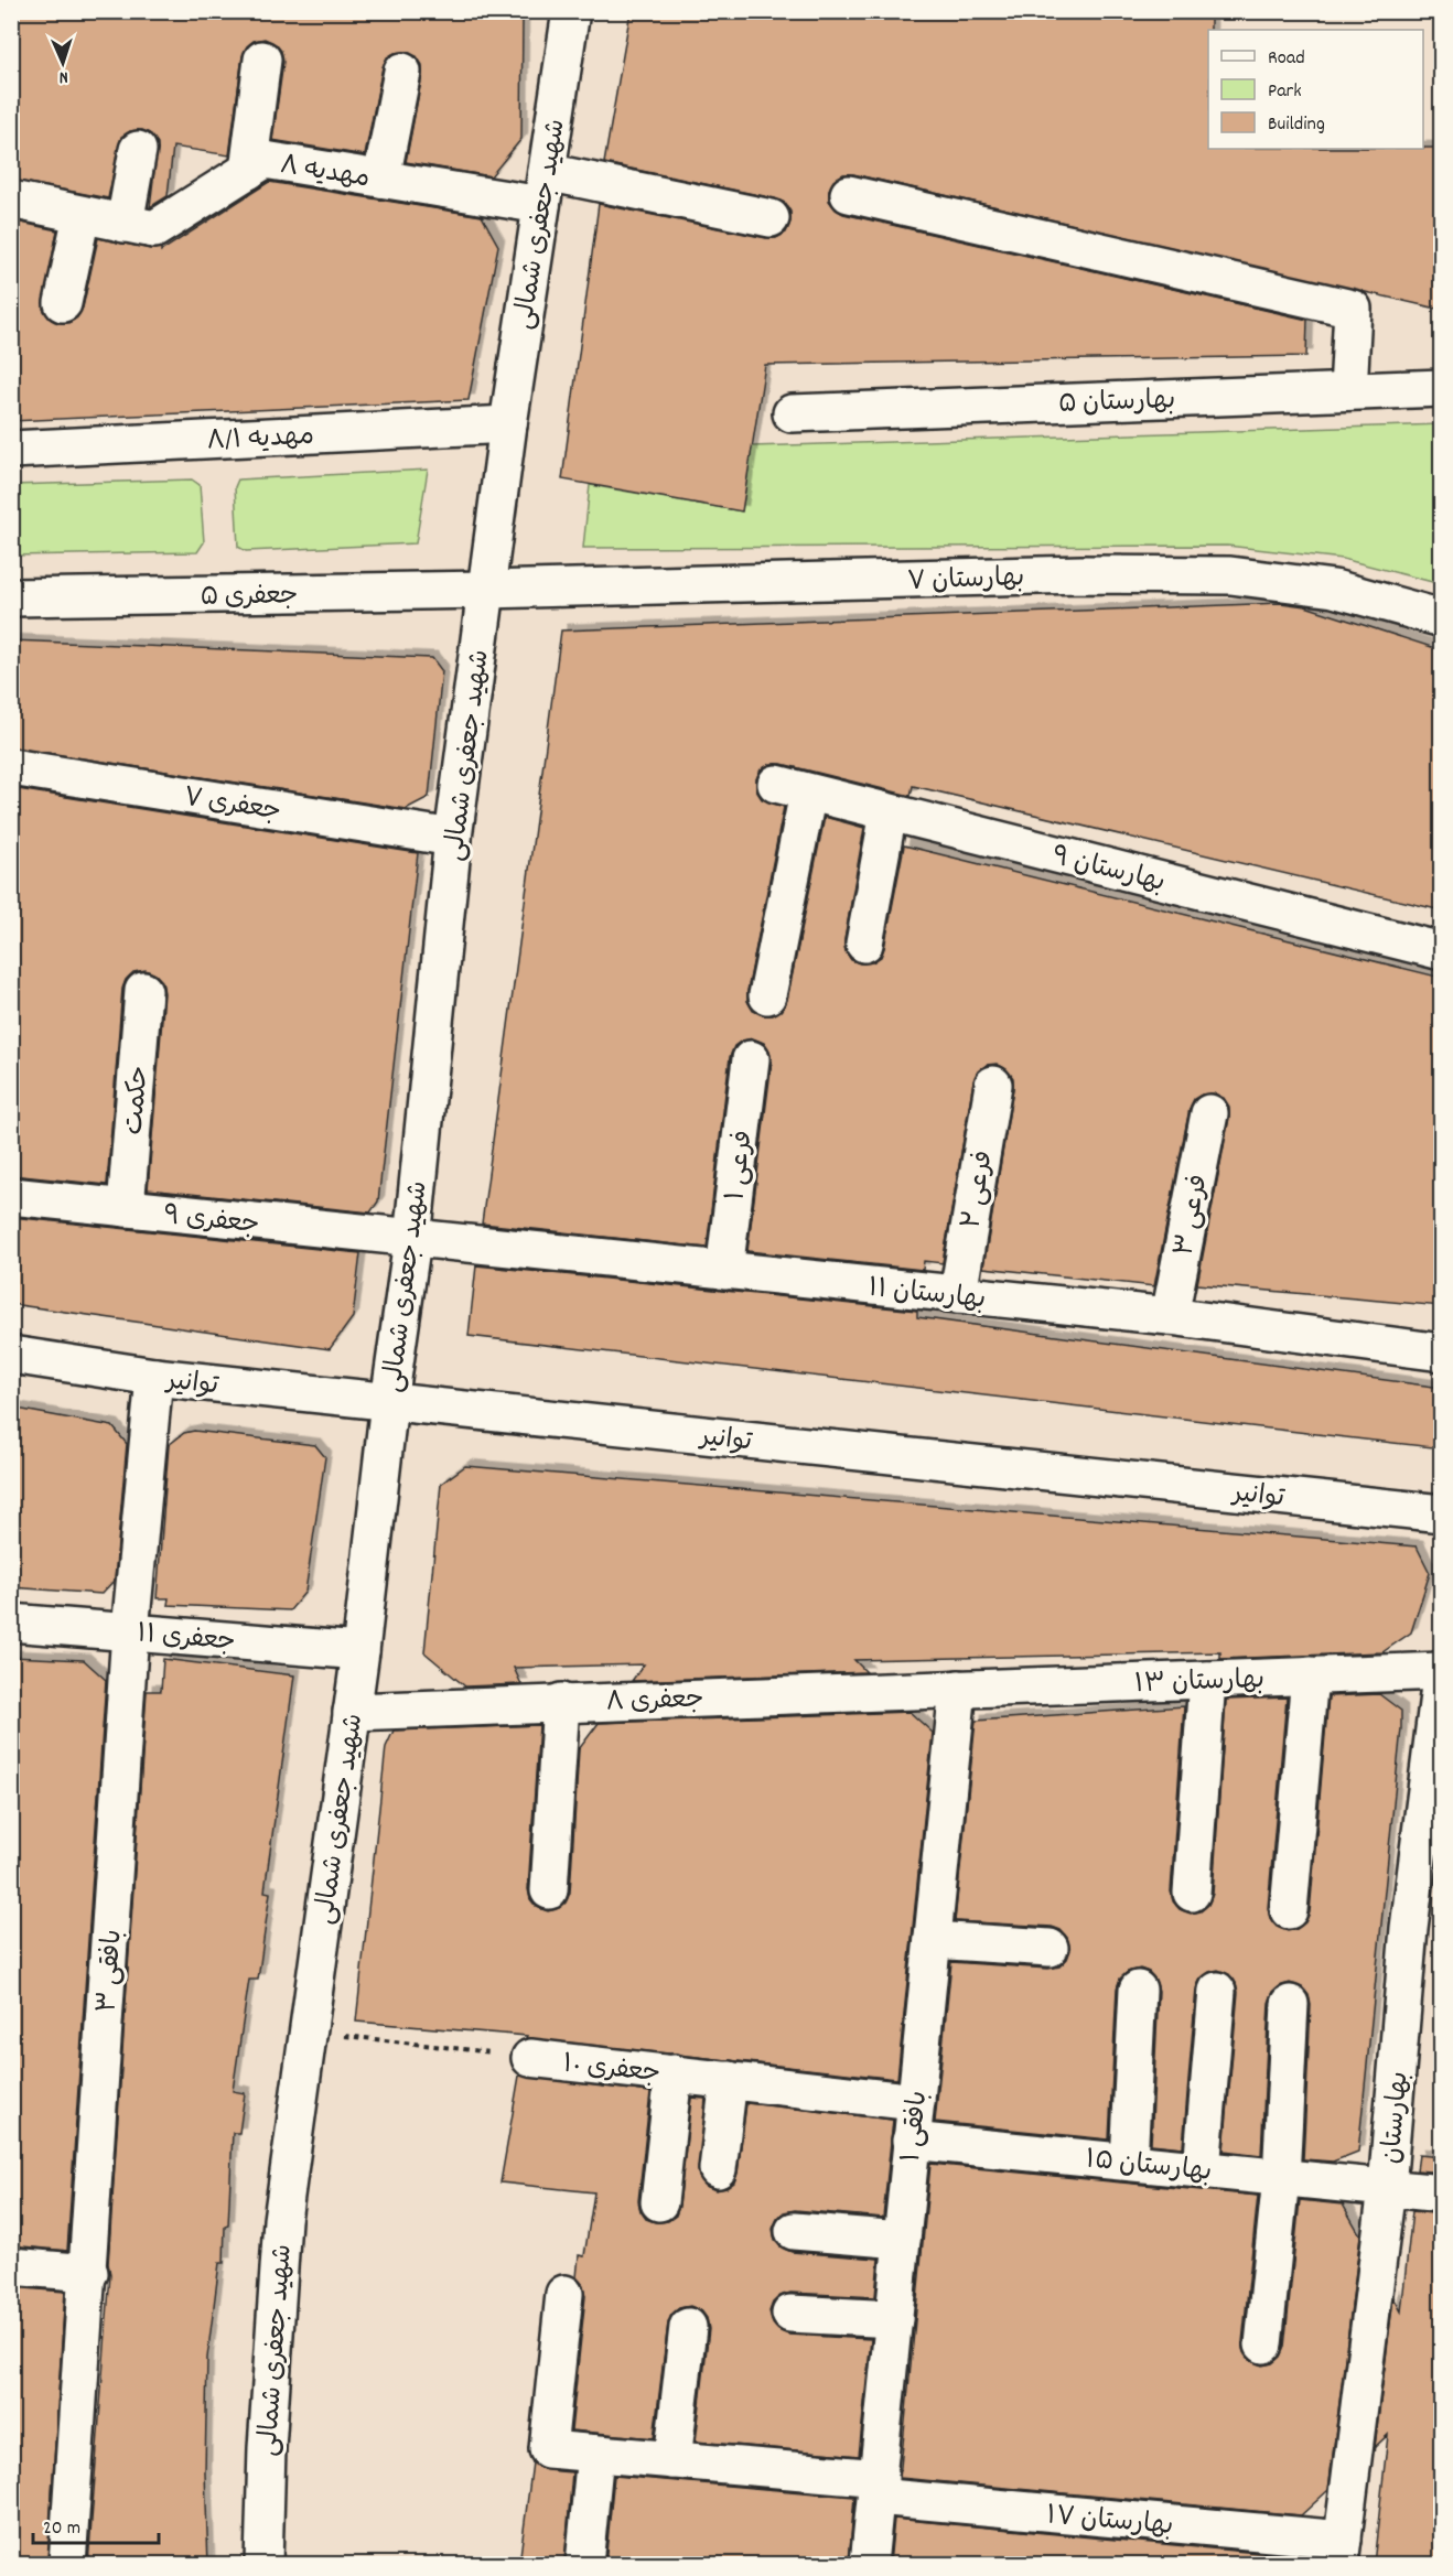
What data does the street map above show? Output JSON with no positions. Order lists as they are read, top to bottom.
{
  "streets": {
    "street": [
      "مهدیه ۸",
      "شهید جعفری شمالی",
      "بهارستان ۵",
      "مهدیه ۸/۱",
      "بهارستان ۷",
      "جعفری ۵",
      "جعفری ۷",
      "بهارستان ۹",
      "حکمت",
      "فرعی ۱",
      "فرعی ۲",
      "فرعی ۳",
      "جعفری ۹",
      "بهارستان ۱۱",
      "توانیر",
      "جعفری ۱۱",
      "بهارستان ۱۳",
      "جعفری ۸",
      "بافقی ۳",
      "جعفری ۱۰",
      "بهارستان",
      "بافقی ۱",
      "بهارستان ۱۵",
      "بهارستان ۱۷"
    ]
  },
  "crossings": [
    ["مهدیه ۸", "شهید جعفری شمالی"],
    ["شهید جعفری شمالی", "مهدیه ۸/۱"],
    ["شهید جعفری شمالی", "بهارستان ۷"],
    ["شهید جعفری شمالی", "جعفری ۵"],
    ["شهید جعفری شمالی", "جعفری ۷"],
    ["شهید جعفری شمالی", "جعفری ۹"],
    ["شهید جعفری شمالی", "بهارستان ۱۱"],
    ["شهید جعفری شمالی", "توانیر"],
    ["شهید جعفری شمالی", "جعفری ۱۱"],
    ["شهید جعفری شمالی", "جعفری ۸"],
    ["شهید جعفری شمالی", "جعفری ۱۰"],
    ["بهارستان ۷", "جعفری ۵"],
    ["حکمت", "جعفری ۹"],
    ["فرعی ۱", "بهارستان ۱۱"],
    ["فرعی ۲", "بهارستان ۱۱"],
    ["فرعی ۳", "بهارستان ۱۱"],
    ["جعفری ۹", "بهارستان ۱۱"],
    ["توانیر", "بافقی ۳"],
    ["جعفری ۱۱", "بافقی ۳"],
    ["بهارستان ۱۳", "جعفری ۸"],
    ["بهارستان ۱۳", "بهارستان"],
    ["بهارستان ۱۳", "بافقی ۱"],
    ["جعفری ۸", "بافقی ۱"],
    ["جعفری ۱۰", "بافقی ۱"],
    ["بهارستان", "بهارستان ۱۵"],
    ["بهارستان", "بهارستان ۱۷"],
    ["بافقی ۱", "بهارستان ۱۵"],
    ["بافقی ۱", "بهارستان ۱۷"]
  ],
  "legend": ["Road", "Park", "Building"],
  "scale_bar": "20 m",
  "north": "bottom"
}
